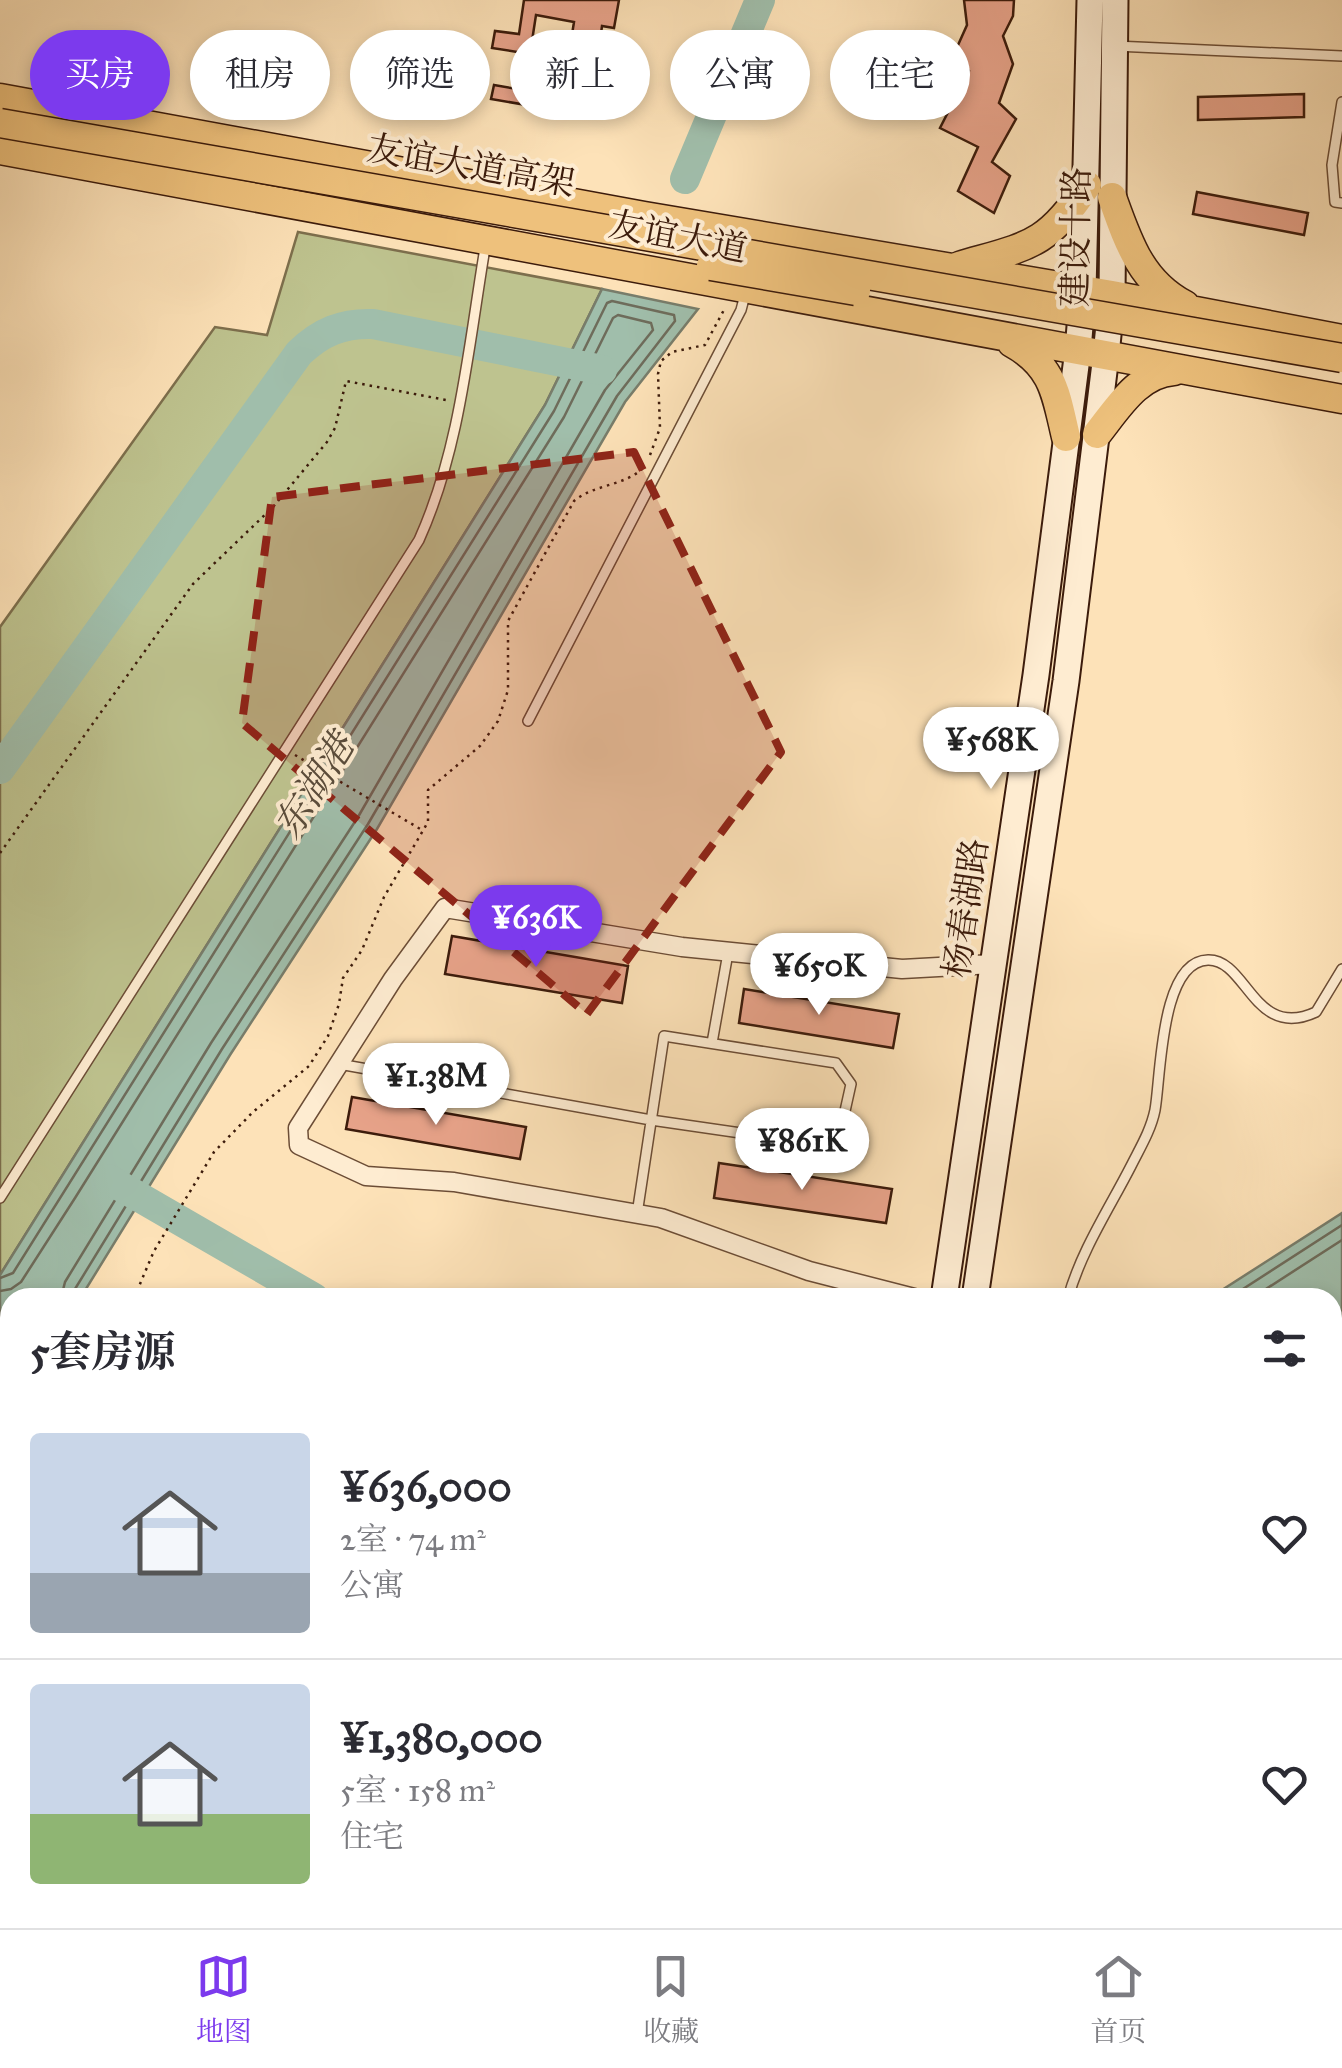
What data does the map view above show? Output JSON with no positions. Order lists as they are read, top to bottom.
{
  "streets": {
    "main road": [
      "友谊大道高架",
      "友谊大道",
      "建设十路",
      "杨春湖路"
    ]
  },
  "crossings": [
    ["友谊大道", "建设十路"],
    ["友谊大道", "杨春湖路"],
    ["建设十路", "杨春湖路"]
  ],
  "water": ["东湖港"],
  "page": {
    "chip": [
      "买房",
      "租房",
      "筛选",
      "新上",
      "公寓",
      "住宅"
    ],
    "price": [
      "¥568K",
      "¥636K",
      "¥650K",
      "¥1.38M",
      "¥861K"
    ],
    "heading": "5套房源",
    "list": [
      {
        "name": "¥636,000",
        "note": "2室 · 74 m² · 公寓"
      },
      {
        "name": "¥1,380,000",
        "note": "5室 · 158 m² · 住宅"
      }
    ],
    "tabs": ["地图", "收藏", "首页"]
  }
}
